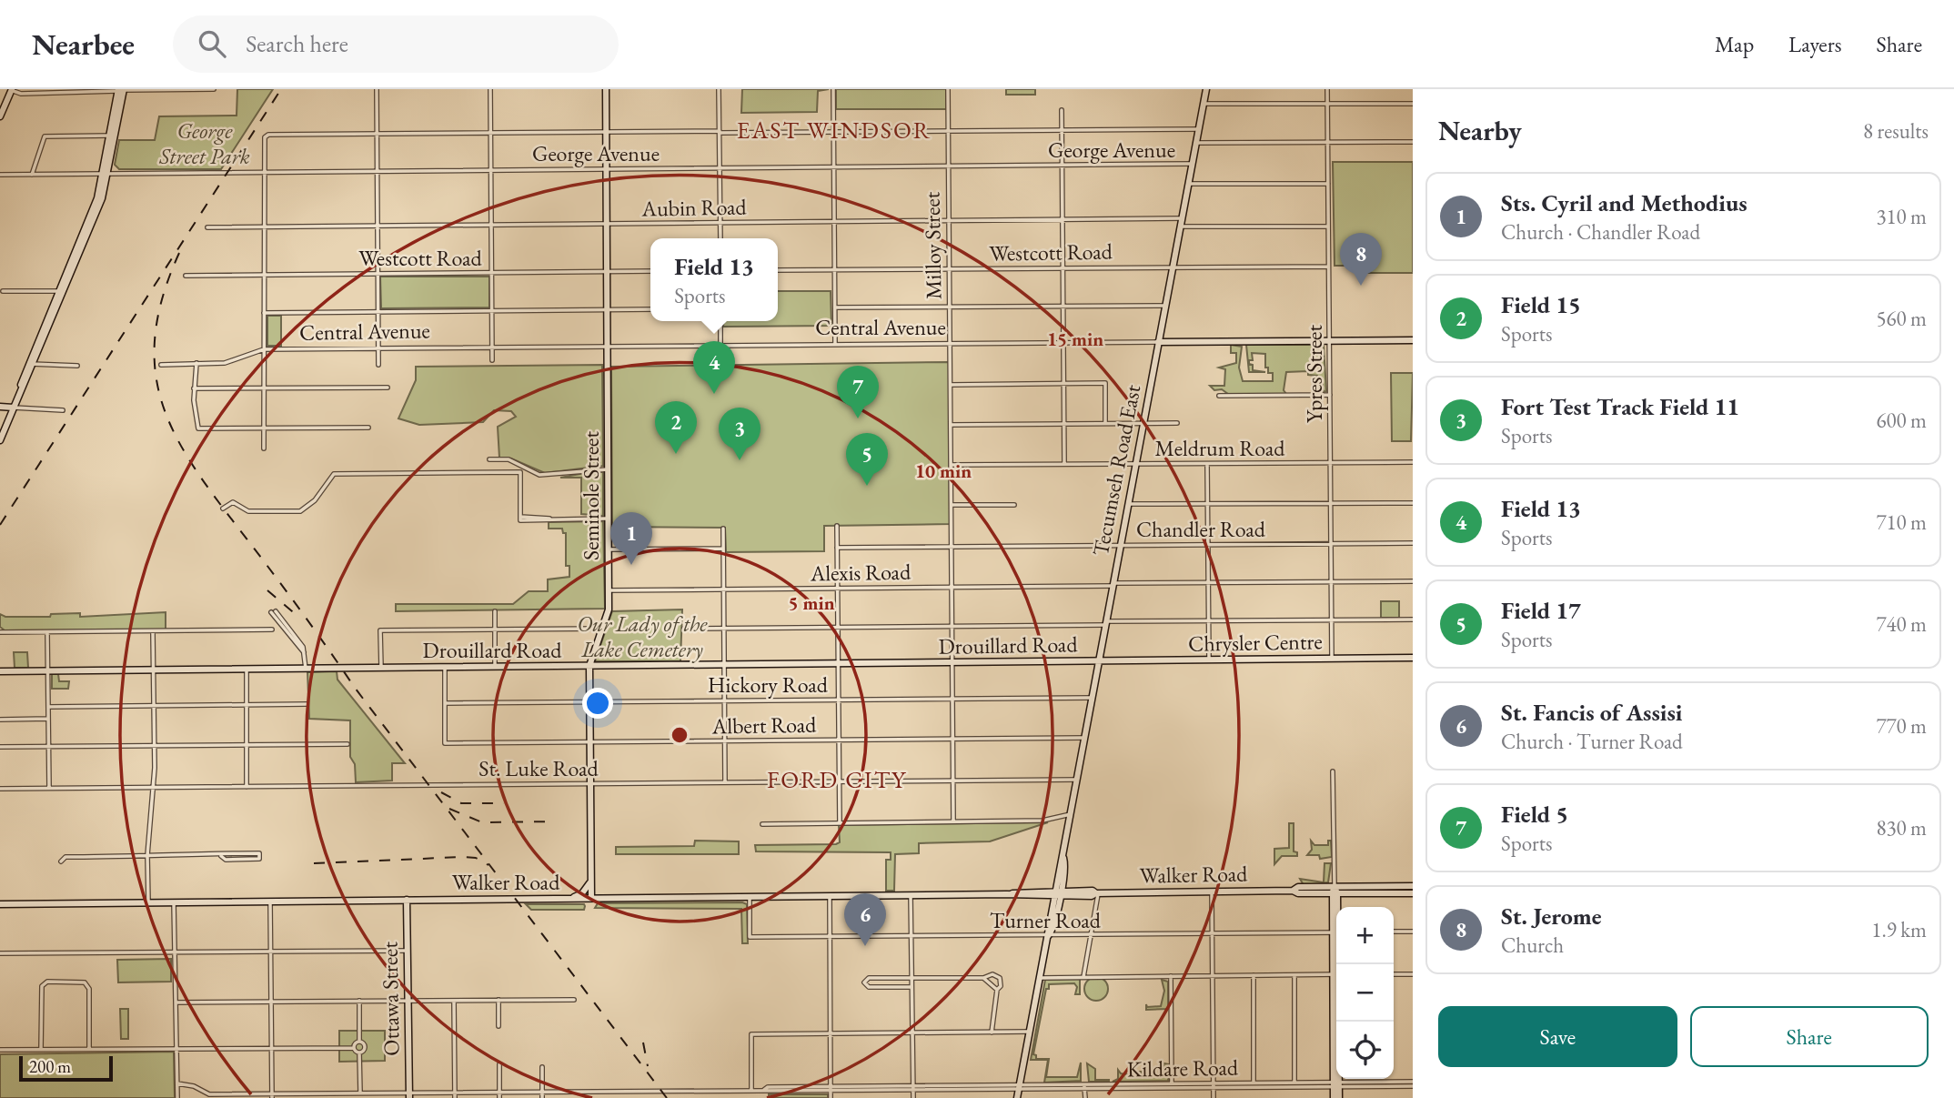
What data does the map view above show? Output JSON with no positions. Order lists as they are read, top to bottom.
{
  "streets": {
    "main road": [
      "Central Avenue",
      "Tecumseh Road East",
      "Seminole Street",
      "Chrysler Centre",
      "Drouillard Road",
      "Walker Road",
      "Ottawa Street"
    ],
    "street": [
      "George Avenue",
      "Aubin Road",
      "Milloy Street",
      "Westcott Road",
      "Ypres Street",
      "Meldrum Road",
      "Chandler Road",
      "Alexis Road",
      "Hickory Road",
      "Albert Road",
      "St. Luke Road",
      "Turner Road",
      "Kildare Road"
    ]
  },
  "crossings": [
    ["George Avenue", "Milloy Street"],
    ["George Avenue", "Ypres Street"],
    ["George Avenue", "Tecumseh Road East"],
    ["George Avenue", "Seminole Street"],
    ["Aubin Road", "Milloy Street"],
    ["Aubin Road", "Tecumseh Road East"],
    ["Aubin Road", "Seminole Street"],
    ["Milloy Street", "Westcott Road"],
    ["Milloy Street", "Central Avenue"],
    ["Milloy Street", "Meldrum Road"],
    ["Milloy Street", "Chandler Road"],
    ["Milloy Street", "Alexis Road"],
    ["Milloy Street", "Drouillard Road"],
    ["Milloy Street", "Hickory Road"],
    ["Milloy Street", "Albert Road"],
    ["Milloy Street", "St. Luke Road"],
    ["Westcott Road", "Ypres Street"],
    ["Westcott Road", "Tecumseh Road East"],
    ["Westcott Road", "Seminole Street"],
    ["Central Avenue", "Ypres Street"],
    ["Central Avenue", "Tecumseh Road East"],
    ["Central Avenue", "Seminole Street"],
    ["Ypres Street", "Meldrum Road"],
    ["Ypres Street", "Chandler Road"],
    ["Ypres Street", "Alexis Road"],
    ["Ypres Street", "Chrysler Centre"],
    ["Meldrum Road", "Tecumseh Road East"],
    ["Tecumseh Road East", "Chandler Road"],
    ["Tecumseh Road East", "Alexis Road"],
    ["Tecumseh Road East", "Chrysler Centre"],
    ["Tecumseh Road East", "Drouillard Road"],
    ["Tecumseh Road East", "Hickory Road"],
    ["Tecumseh Road East", "Albert Road"],
    ["Tecumseh Road East", "St. Luke Road"],
    ["Tecumseh Road East", "Walker Road"],
    ["Tecumseh Road East", "Turner Road"],
    ["Tecumseh Road East", "Kildare Road"],
    ["Seminole Street", "Alexis Road"],
    ["Seminole Street", "Drouillard Road"],
    ["Seminole Street", "Hickory Road"],
    ["Seminole Street", "Albert Road"],
    ["Seminole Street", "St. Luke Road"],
    ["Seminole Street", "Walker Road"],
    ["Chrysler Centre", "Drouillard Road"],
    ["Hickory Road", "Albert Road"],
    ["Walker Road", "Turner Road"],
    ["Walker Road", "Ottawa Street"],
    ["Ottawa Street", "Kildare Road"]
  ],
  "districts": ["EAST WINDSOR", "FORD CITY"],
  "parks": ["George Street Park", "Our Lady of the Lake Cemetery"],
  "scale_bar": "200 m",
  "page": {
    "header": "Nearbee",
    "search": "Search here",
    "nav": ["Map", "Layers", "Share"],
    "heading": ["Nearby", "8 results"],
    "list": [
      {
        "mark": "1",
        "name": "Sts. Cyril and Methodius",
        "note": "Church · Chandler Road",
        "value": "310 m"
      },
      {
        "mark": "2",
        "name": "Field 15",
        "note": "Sports",
        "value": "560 m"
      },
      {
        "mark": "3",
        "name": "Fort Test Track Field 11",
        "note": "Sports",
        "value": "600 m"
      },
      {
        "mark": "4",
        "name": "Field 13",
        "note": "Sports",
        "value": "710 m"
      },
      {
        "mark": "5",
        "name": "Field 17",
        "note": "Sports",
        "value": "740 m"
      },
      {
        "mark": "6",
        "name": "St. Fancis of Assisi",
        "note": "Church · Turner Road",
        "value": "770 m"
      },
      {
        "mark": "7",
        "name": "Field 5",
        "note": "Sports",
        "value": "830 m"
      },
      {
        "mark": "8",
        "name": "St. Jerome",
        "note": "Church",
        "value": "1.9 km"
      }
    ],
    "pins": [
      "8",
      "4",
      "7",
      "2",
      "3",
      "5",
      "1",
      "6"
    ],
    "popup": ["Field 13", "Sports"],
    "map_buttons": ["+", "−"],
    "buttons": ["Save", "Share"],
    "scale": "200 m"
  },
  "rings": ["15 min", "10 min", "5 min"]
}
